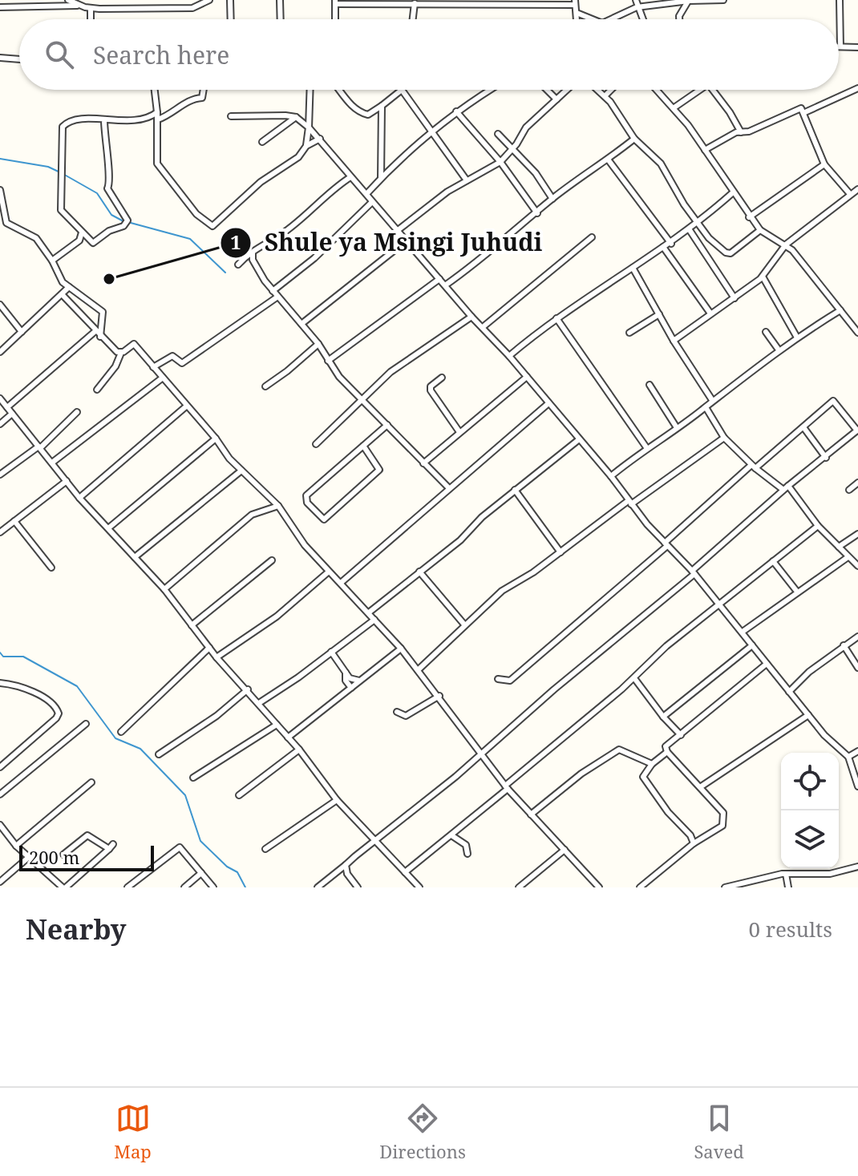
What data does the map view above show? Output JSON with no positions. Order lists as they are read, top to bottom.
{
  "places": ["Shule ya Msingi Juhudi"],
  "scale_bar": "200 m",
  "page": {
    "search": "Search here",
    "scale": "200 m",
    "heading": ["Nearby", "0 results"],
    "nav": ["Map", "Directions", "Saved"]
  }
}
